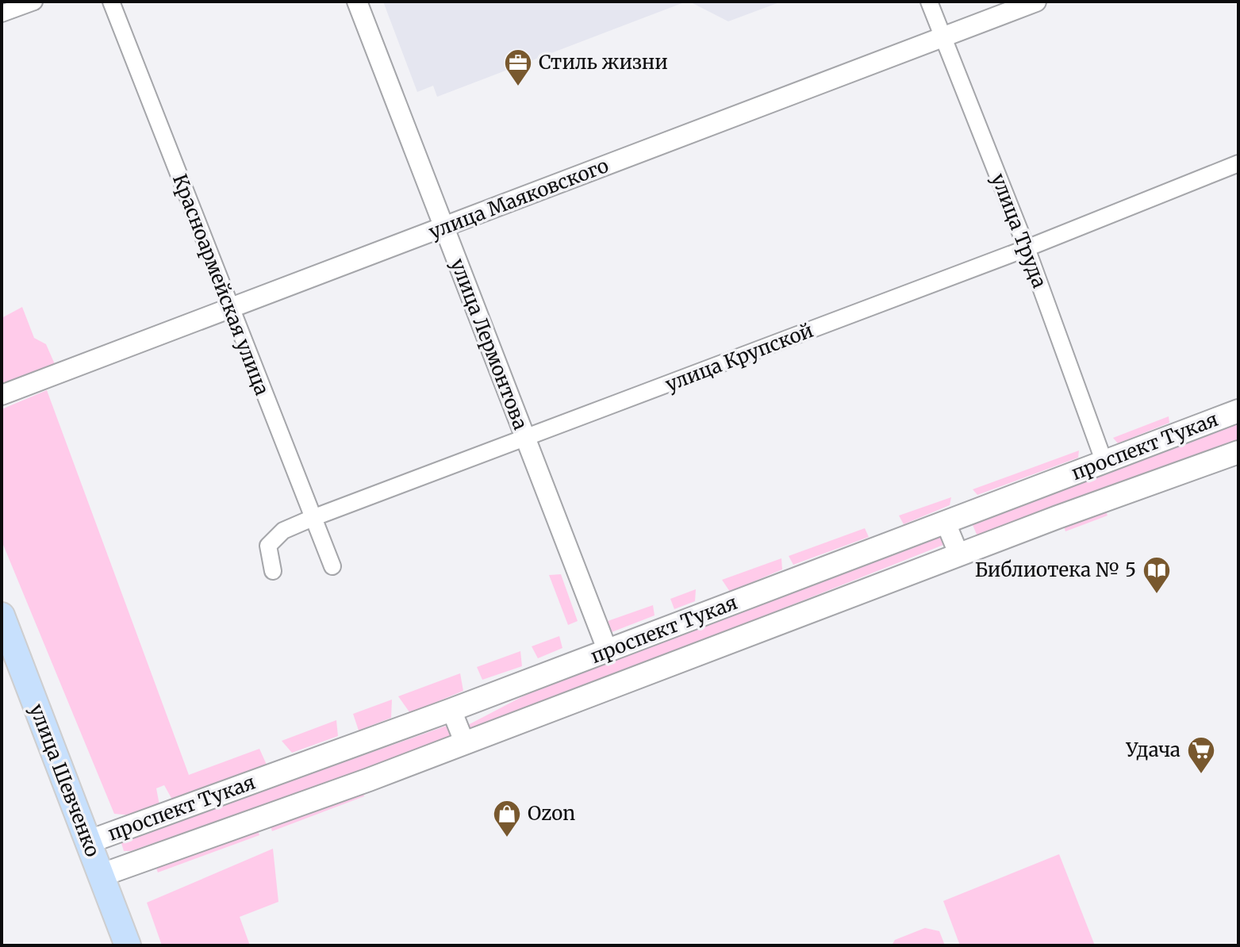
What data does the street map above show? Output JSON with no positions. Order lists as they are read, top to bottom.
{
  "streets": {
    "main road": ["проспект Тукая", "улица Шевченко"],
    "street": [
      "улица Маяковского",
      "улица Труда",
      "Красноармейская улица",
      "улица Лермонтова",
      "улица Крупской"
    ]
  },
  "crossings": [
    ["улица Маяковского", "улица Труда"],
    ["улица Маяковского", "Красноармейская улица"],
    ["улица Маяковского", "улица Лермонтова"],
    ["улица Труда", "улица Крупской"],
    ["улица Труда", "проспект Тукая"],
    ["Красноармейская улица", "улица Крупской"],
    ["улица Лермонтова", "улица Крупской"],
    ["улица Лермонтова", "проспект Тукая"],
    ["проспект Тукая", "улица Шевченко"]
  ],
  "places": {
    "office": ["Стиль жизни"],
    "library": ["Библиотека № 5"],
    "supermarket": ["Удача"],
    "shop": ["Ozon"]
  }
}
